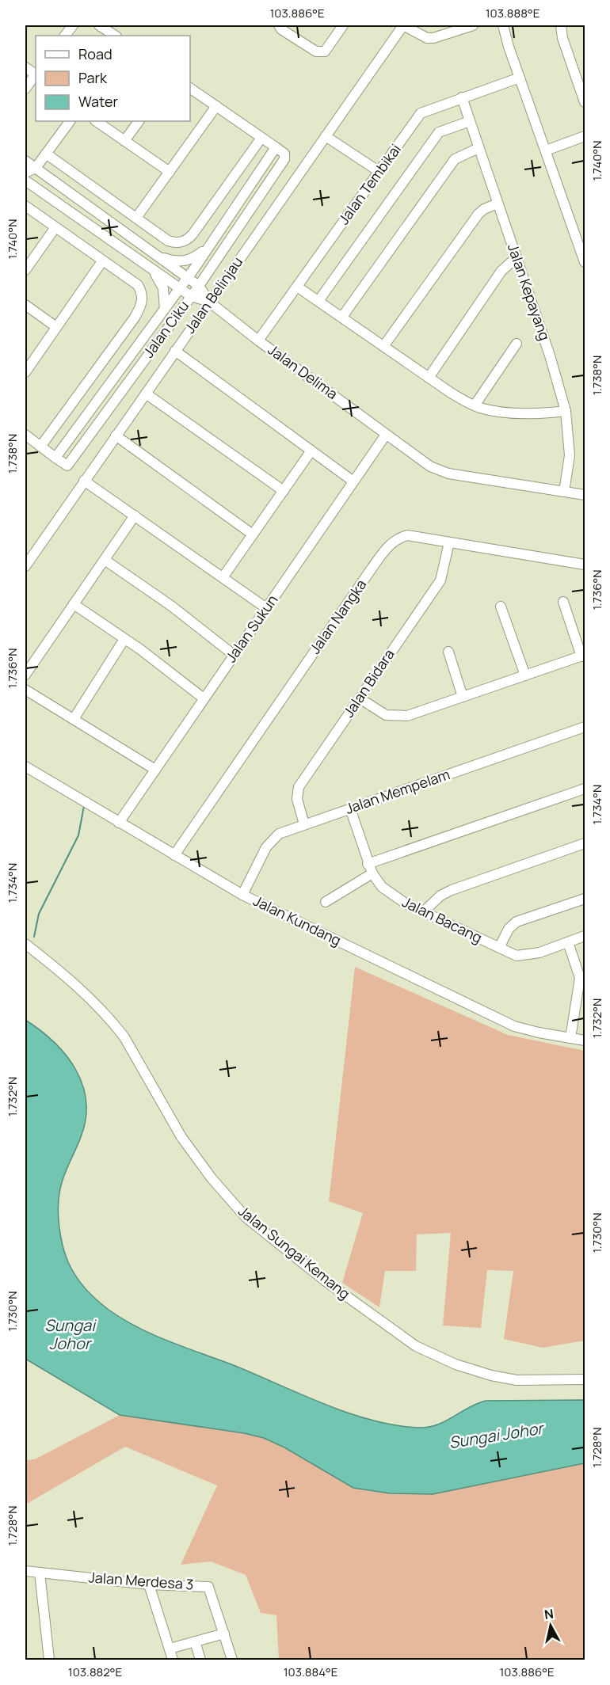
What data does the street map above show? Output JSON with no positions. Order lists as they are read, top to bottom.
{
  "streets": {
    "street": [
      "Jalan Tembikai",
      "Jalan Kepayang",
      "Jalan Belinjau",
      "Jalan Ciku",
      "Jalan Delima",
      "Jalan Nangka",
      "Jalan Sukun",
      "Jalan Bidara",
      "Jalan Mempelam",
      "Jalan Bacang",
      "Jalan Kundang",
      "Jalan Sungai Kemang",
      "Jalan Merdesa 3"
    ]
  },
  "crossings": [
    ["Jalan Tembikai", "Jalan Kepayang"],
    ["Jalan Tembikai", "Jalan Delima"],
    ["Jalan Kepayang", "Jalan Delima"],
    ["Jalan Belinjau", "Jalan Delima"],
    ["Jalan Ciku", "Jalan Delima"],
    ["Jalan Delima", "Jalan Sukun"],
    ["Jalan Nangka", "Jalan Bidara"],
    ["Jalan Nangka", "Jalan Kundang"],
    ["Jalan Sukun", "Jalan Kundang"],
    ["Jalan Bidara", "Jalan Mempelam"],
    ["Jalan Mempelam", "Jalan Bacang"],
    ["Jalan Mempelam", "Jalan Kundang"]
  ],
  "water": ["Sungai Johor"],
  "legend": ["Road", "Park", "Water"],
  "north": "top",
  "coordinates": [
    "103.886°E",
    "103.888°E",
    "1.740°N",
    "1.738°N",
    "1.736°N",
    "1.734°N",
    "1.732°N",
    "1.730°N",
    "1.728°N",
    "103.882°E",
    "103.884°E"
  ]
}
